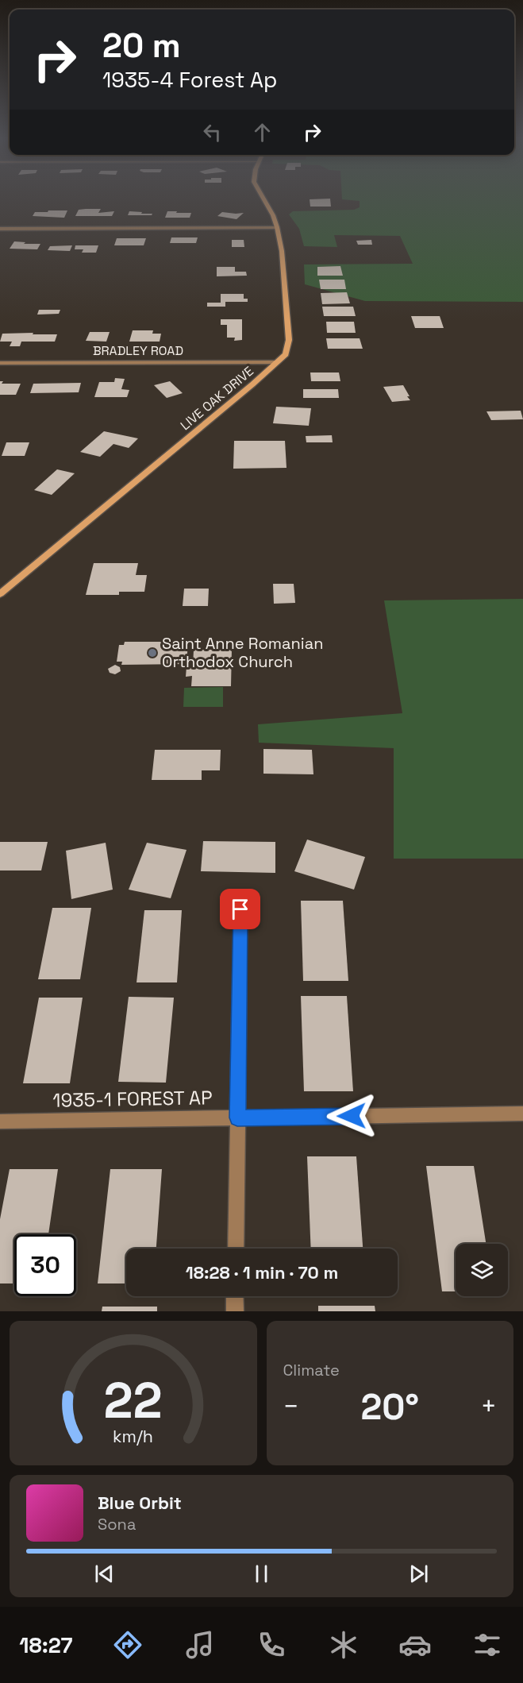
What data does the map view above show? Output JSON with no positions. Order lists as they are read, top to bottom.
{
  "streets": {
    "main road": ["LIVE OAK DRIVE"],
    "street": ["BRADLEY ROAD", "1935-1 FOREST AP"]
  },
  "crossings": [
    ["BRADLEY ROAD", "LIVE OAK DRIVE"]
  ],
  "places": ["Saint Anne Romanian Orthodox Church"],
  "page": {
    "turn": ["20 m", "1935-4 Forest Ap"],
    "limit": "30",
    "trip": "18:28 · 1 min · 70 m",
    "tile": "Climate",
    "heat": ["−", "20°", "+"],
    "song": ["Blue Orbit", "Sona"],
    "tabs": "18:27",
    "gauge": ["22", "km/h"]
  }
}
